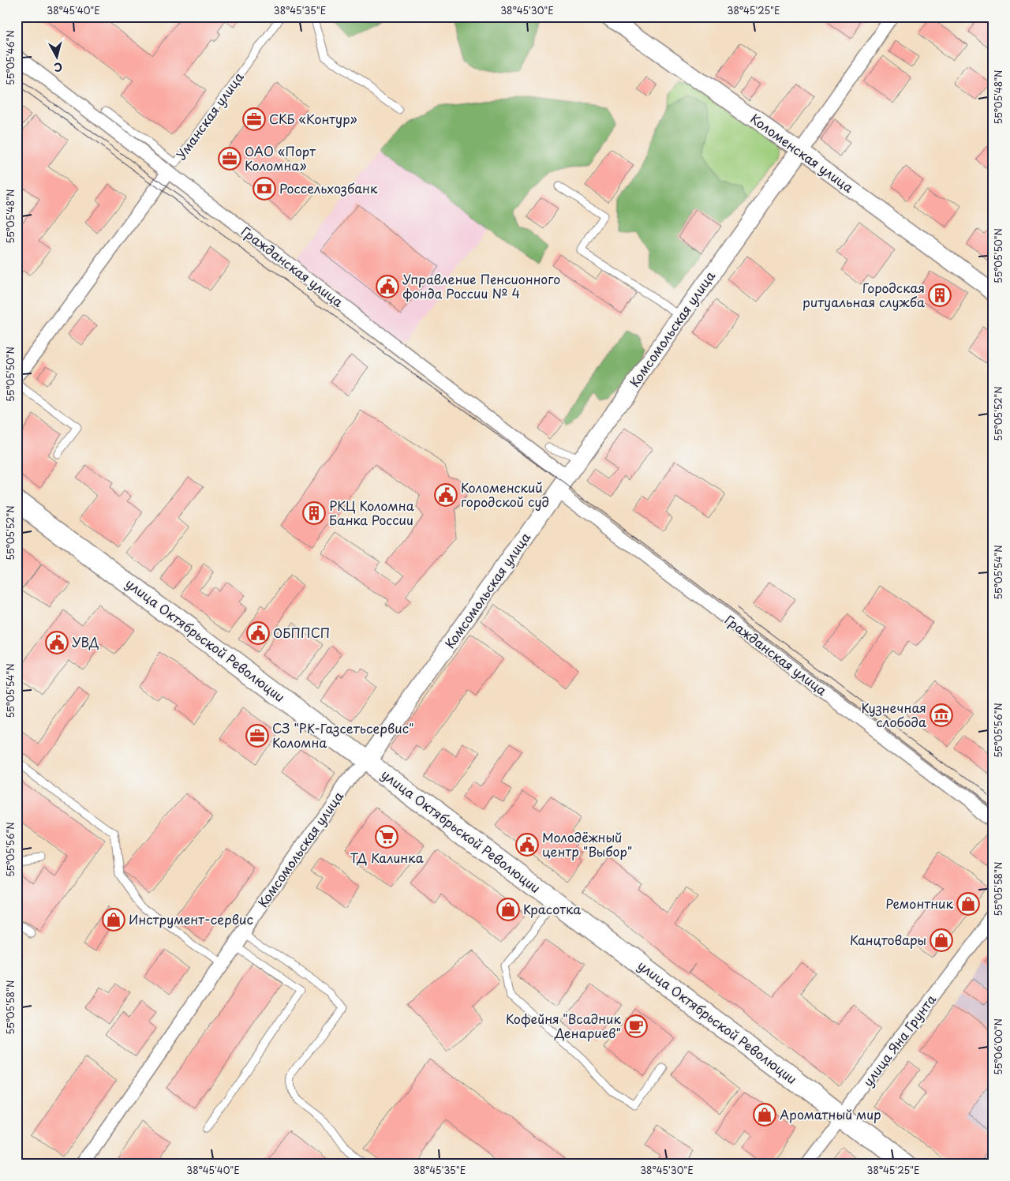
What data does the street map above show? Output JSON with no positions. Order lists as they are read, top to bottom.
{
  "streets": {
    "main road": ["улица Октябрьской Революции"],
    "street": [
      "Уманская улица",
      "Коломенская улица",
      "Гражданская улица",
      "Комсомольская улица",
      "улица Яна Грунта"
    ]
  },
  "crossings": [
    ["Уманская улица", "Гражданская улица"],
    ["Коломенская улица", "Комсомольская улица"],
    ["Гражданская улица", "Комсомольская улица"],
    ["Комсомольская улица", "улица Октябрьской Революции"],
    ["улица Октябрьской Революции", "улица Яна Грунта"]
  ],
  "places": {
    "office": ["СКБ «Контур»", "ОАО «Порт Коломна»", "СЗ \"РК-Газсетьсервис\" Коломна"],
    "bank": ["Россельхозбанк"],
    "public building": [
      "Управление Пенсионного фонда России № 4",
      "Коломенский городской суд",
      "ОБППСП",
      "УВД",
      "Молодёжный центр \"Выбор\""
    ],
    "building": ["Городская ритуальная служба", "РКЦ Коломна Банка России"],
    "museum": ["Кузнечная слобода"],
    "supermarket": ["ТД Калинка"],
    "shop": [
      "Ремонтник",
      "Красотка",
      "Инструмент-сервис",
      "Канцтовары",
      "Ароматный мир"
    ],
    "cafe": ["Кофейня \"Всадник Денариев\""]
  },
  "north": "bottom",
  "coordinates": [
    "38°45'40\"E",
    "38°45'35\"E",
    "38°45'30\"E",
    "38°45'25\"E",
    "55°05'46\"N",
    "55°05'48\"N",
    "55°05'50\"N",
    "55°05'52\"N",
    "55°05'54\"N",
    "55°05'56\"N",
    "55°05'58\"N",
    "55°06'00\"N"
  ]
}
